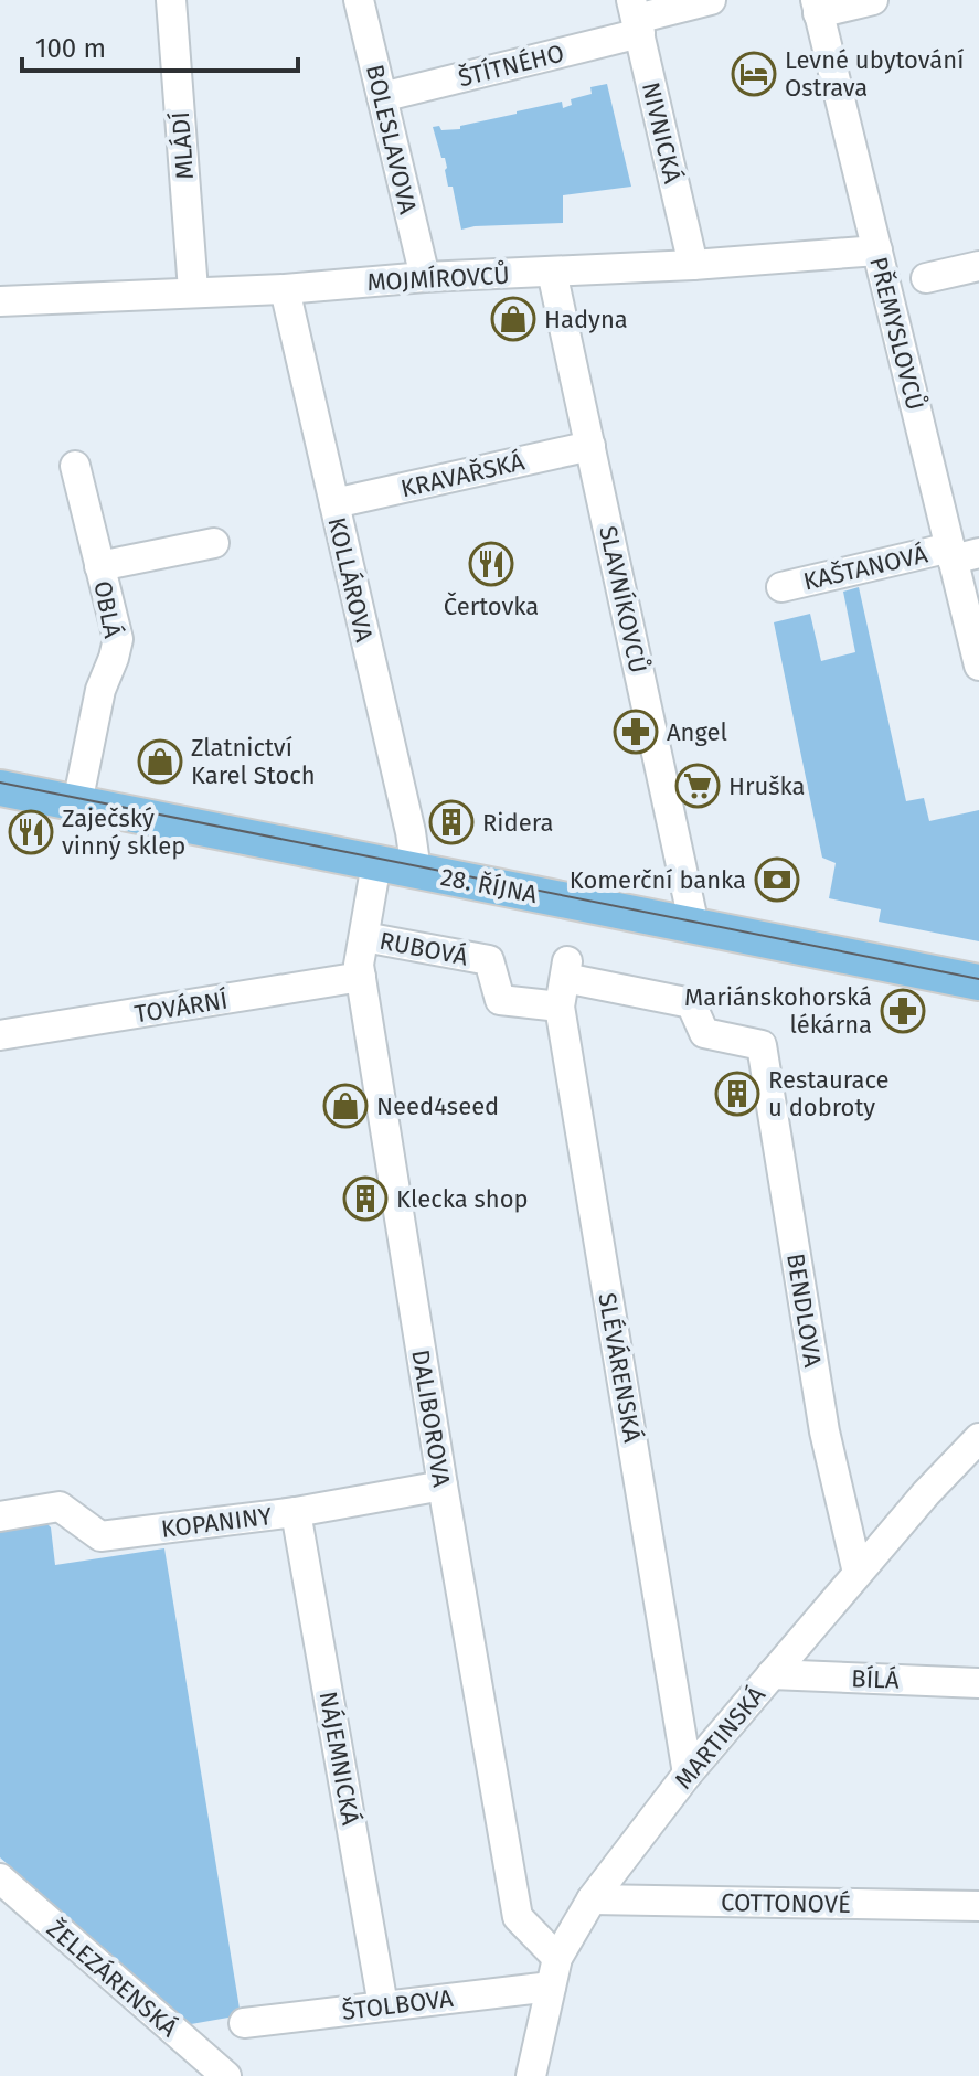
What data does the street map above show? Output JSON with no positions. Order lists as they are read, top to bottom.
{
  "streets": {
    "main road": ["28. ŘÍJNA"],
    "street": [
      "ŠTÍTNÉHO",
      "NIVNICKÁ",
      "BOLESLAVOVA",
      "MLÁDÍ",
      "MOJMÍROVCŮ",
      "PŘEMYSLOVCŮ",
      "KRAVAŘSKÁ",
      "KAŠTANOVÁ",
      "KOLLÁROVA",
      "SLAVNÍKOVCŮ",
      "OBLÁ",
      "RUBOVÁ",
      "TOVÁRNÍ",
      "BENDLOVA",
      "SLÉVÁRENSKÁ",
      "DALIBOROVA",
      "KOPANINY",
      "BÍLÁ",
      "MARTINSKÁ",
      "NÁJEMNICKÁ",
      "COTTONOVÉ",
      "ŽELEZÁRENSKÁ",
      "ŠTOLBOVA"
    ]
  },
  "crossings": [
    ["ŠTÍTNÉHO", "NIVNICKÁ"],
    ["ŠTÍTNÉHO", "BOLESLAVOVA"],
    ["NIVNICKÁ", "MOJMÍROVCŮ"],
    ["BOLESLAVOVA", "MOJMÍROVCŮ"],
    ["MLÁDÍ", "MOJMÍROVCŮ"],
    ["MOJMÍROVCŮ", "PŘEMYSLOVCŮ"],
    ["MOJMÍROVCŮ", "KOLLÁROVA"],
    ["MOJMÍROVCŮ", "SLAVNÍKOVCŮ"],
    ["PŘEMYSLOVCŮ", "KAŠTANOVÁ"],
    ["KRAVAŘSKÁ", "KOLLÁROVA"],
    ["KRAVAŘSKÁ", "SLAVNÍKOVCŮ"],
    ["KOLLÁROVA", "28. ŘÍJNA"],
    ["SLAVNÍKOVCŮ", "28. ŘÍJNA"],
    ["OBLÁ", "28. ŘÍJNA"],
    ["28. ŘÍJNA", "DALIBOROVA"],
    ["RUBOVÁ", "SLÉVÁRENSKÁ"],
    ["RUBOVÁ", "DALIBOROVA"],
    ["TOVÁRNÍ", "DALIBOROVA"],
    ["BENDLOVA", "SLÉVÁRENSKÁ"],
    ["BENDLOVA", "MARTINSKÁ"],
    ["SLÉVÁRENSKÁ", "MARTINSKÁ"],
    ["DALIBOROVA", "KOPANINY"],
    ["DALIBOROVA", "MARTINSKÁ"],
    ["KOPANINY", "NÁJEMNICKÁ"],
    ["BÍLÁ", "MARTINSKÁ"],
    ["MARTINSKÁ", "COTTONOVÉ"],
    ["MARTINSKÁ", "ŠTOLBOVA"],
    ["NÁJEMNICKÁ", "ŠTOLBOVA"]
  ],
  "places": {
    "hotel": ["Levné ubytování Ostrava"],
    "shop": ["Hadyna", "Zlatnictví Karel Stoch", "Need4seed"],
    "restaurant": ["Čertovka", "Zaječský vinný sklep"],
    "pharmacy": ["Angel", "Mariánskohorská lékárna"],
    "supermarket": ["Hruška"],
    "building": ["Ridera", "Restaurace u dobroty", "Klecka shop"],
    "bank": ["Komerční banka"]
  },
  "scale_bar": "100 m"
}
